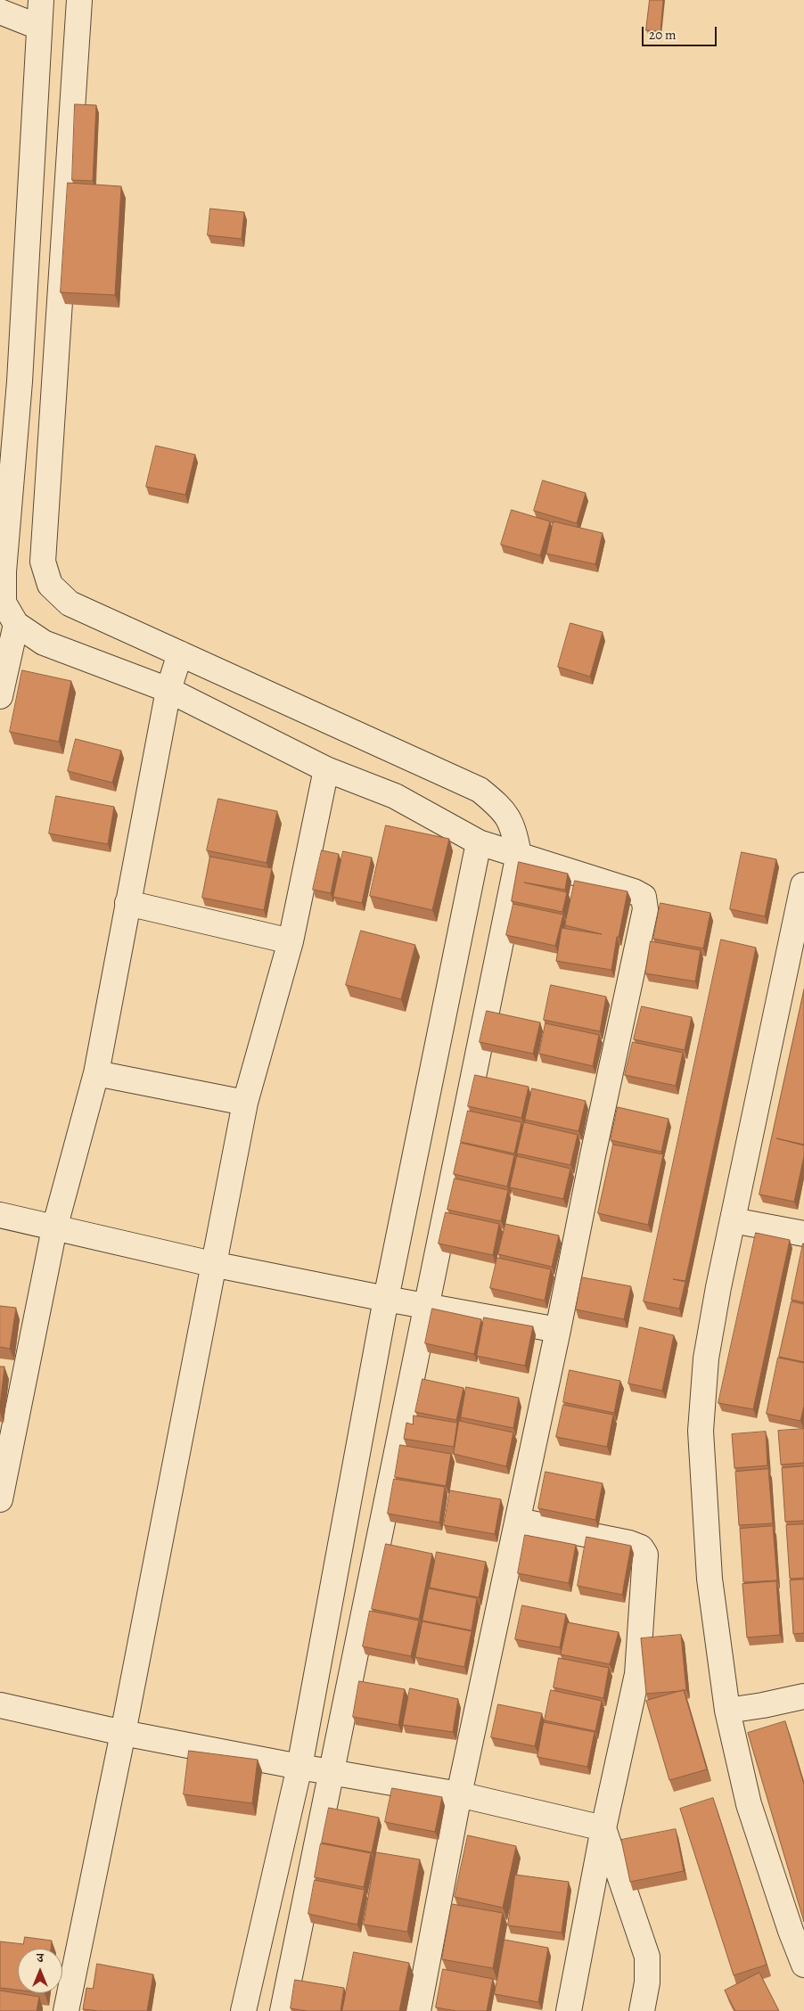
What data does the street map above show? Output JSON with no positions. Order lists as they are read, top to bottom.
{
  "scale_bar": "20 m",
  "north": "top"
}
